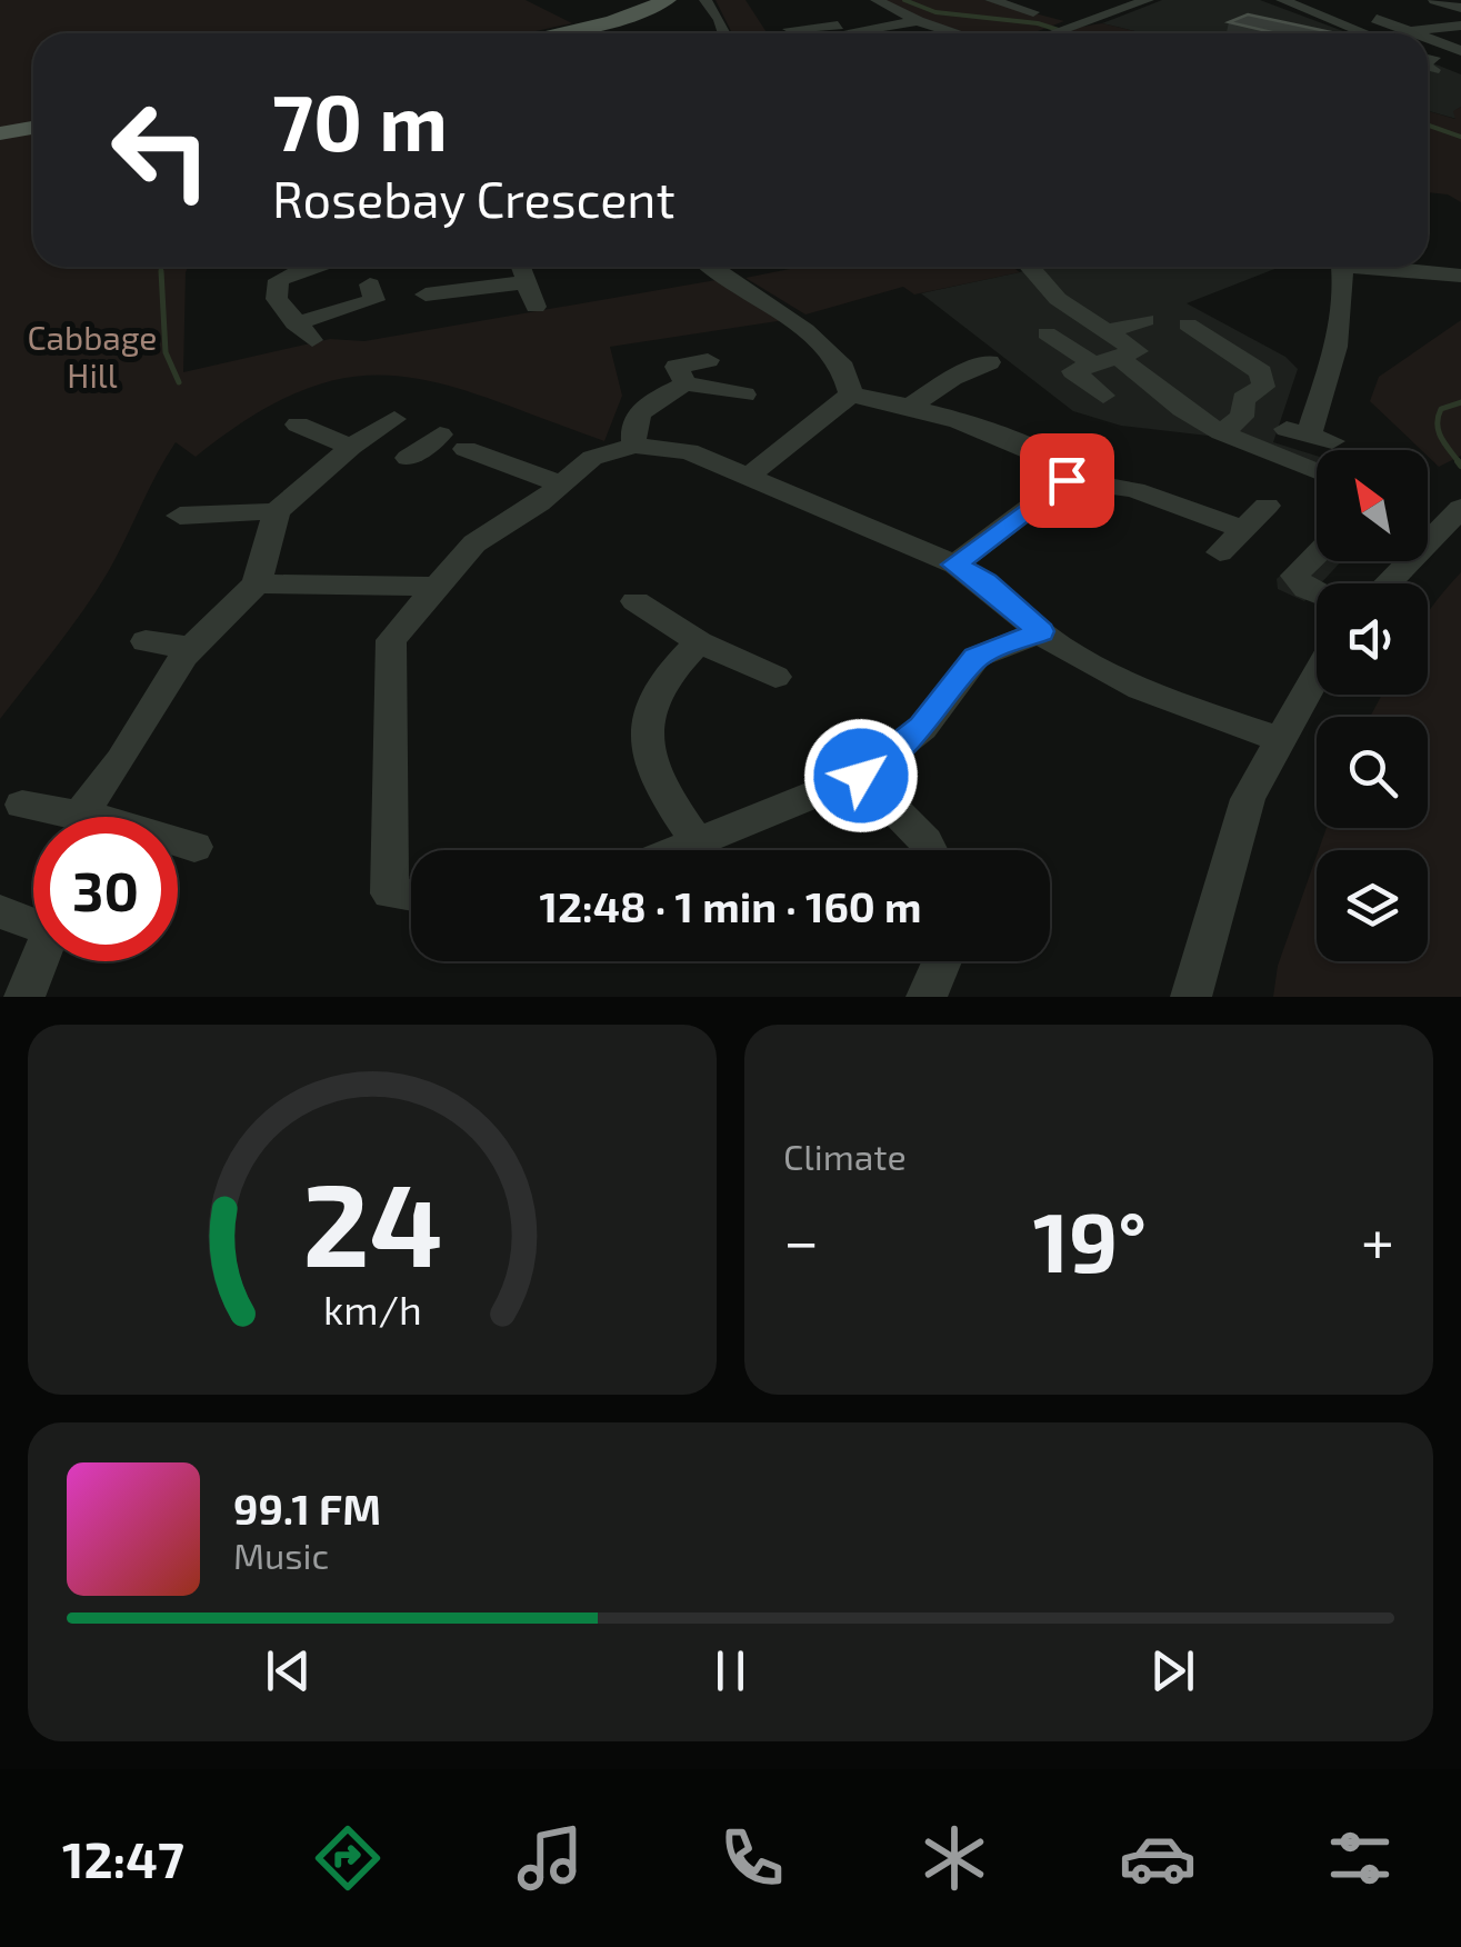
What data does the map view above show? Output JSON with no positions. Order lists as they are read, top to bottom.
{
  "parks": ["Cabbage Hill"],
  "north": "top left",
  "page": {
    "turn": ["70 m", "Rosebay Crescent"],
    "limit": "30",
    "trip": "12:48 · 1 min · 160 m",
    "tile": "Climate",
    "heat": ["−", "19°", "+"],
    "song": ["99.1 FM", "Music"],
    "tabs": "12:47",
    "gauge": ["24", "km/h"]
  }
}
